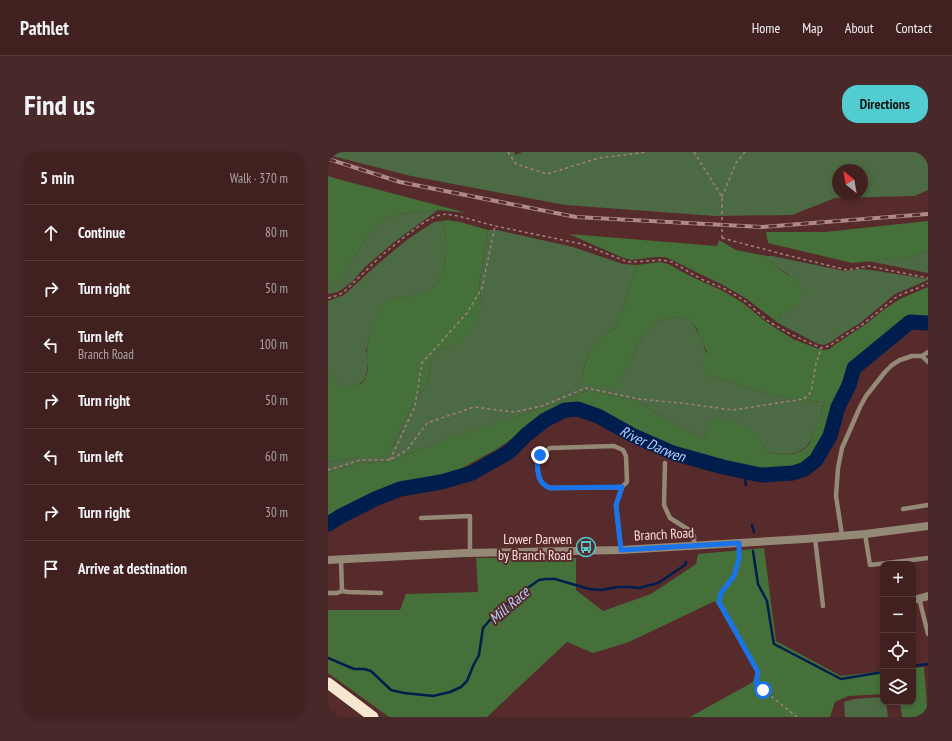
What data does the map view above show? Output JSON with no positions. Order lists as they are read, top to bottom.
{
  "streets": {
    "street": ["Branch Road"]
  },
  "water": ["River Darwen", "Mill Race"],
  "places": {
    "bus stop": ["Lower Darwen by Branch Road"]
  },
  "north": "top left",
  "page": {
    "header": "Pathlet",
    "nav": [
      "Home",
      "Map",
      "About",
      "Contact"
    ],
    "buttons": "Directions",
    "title": "Find us",
    "heading": ["5 min", "Walk · 370 m"],
    "list": [
      ["Continue", "80 m"],
      ["Turn right", "50 m"],
      ["Turn left", "Branch Road", "100 m"],
      ["Turn right", "50 m"],
      ["Turn left", "60 m"],
      ["Turn right", "30 m"],
      "Arrive at destination"
    ],
    "map_buttons": ["+", "−"]
  }
}
